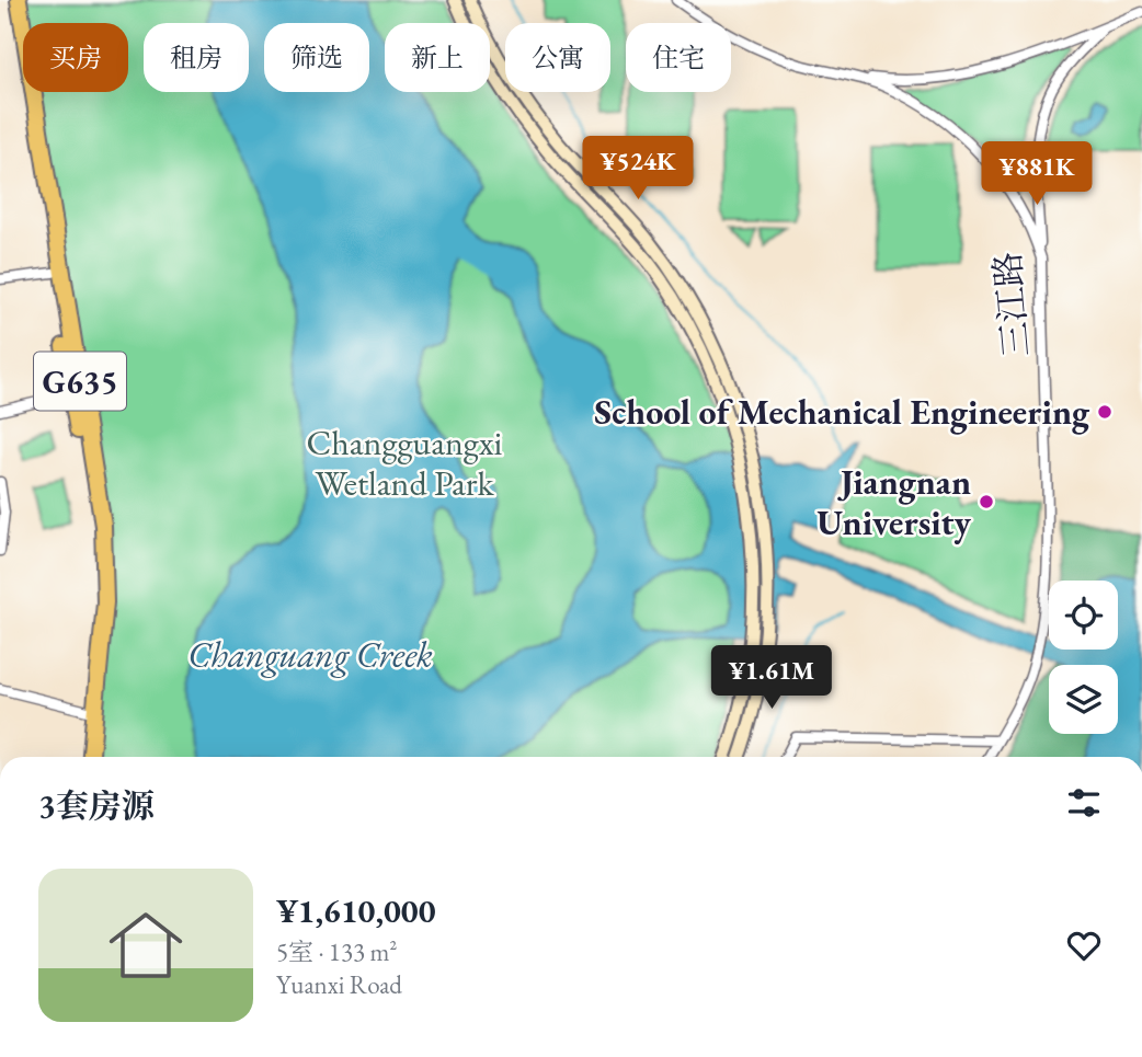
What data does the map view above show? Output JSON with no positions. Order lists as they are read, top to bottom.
{
  "streets": {
    "highway": ["G635"],
    "street": ["三江路"]
  },
  "water": ["Changuang Creek"],
  "parks": ["Changguangxi Wetland Park"],
  "places": ["School of Mechanical Engineering", "Jiangnan University"],
  "page": {
    "chip": [
      "买房",
      "租房",
      "筛选",
      "新上",
      "公寓",
      "住宅"
    ],
    "price": ["¥524K", "¥881K", "¥1.61M"],
    "heading": "3套房源",
    "list": [
      {
        "name": "¥1,610,000",
        "note": "5室 · 133 m² · Yuanxi Road"
      }
    ]
  }
}
